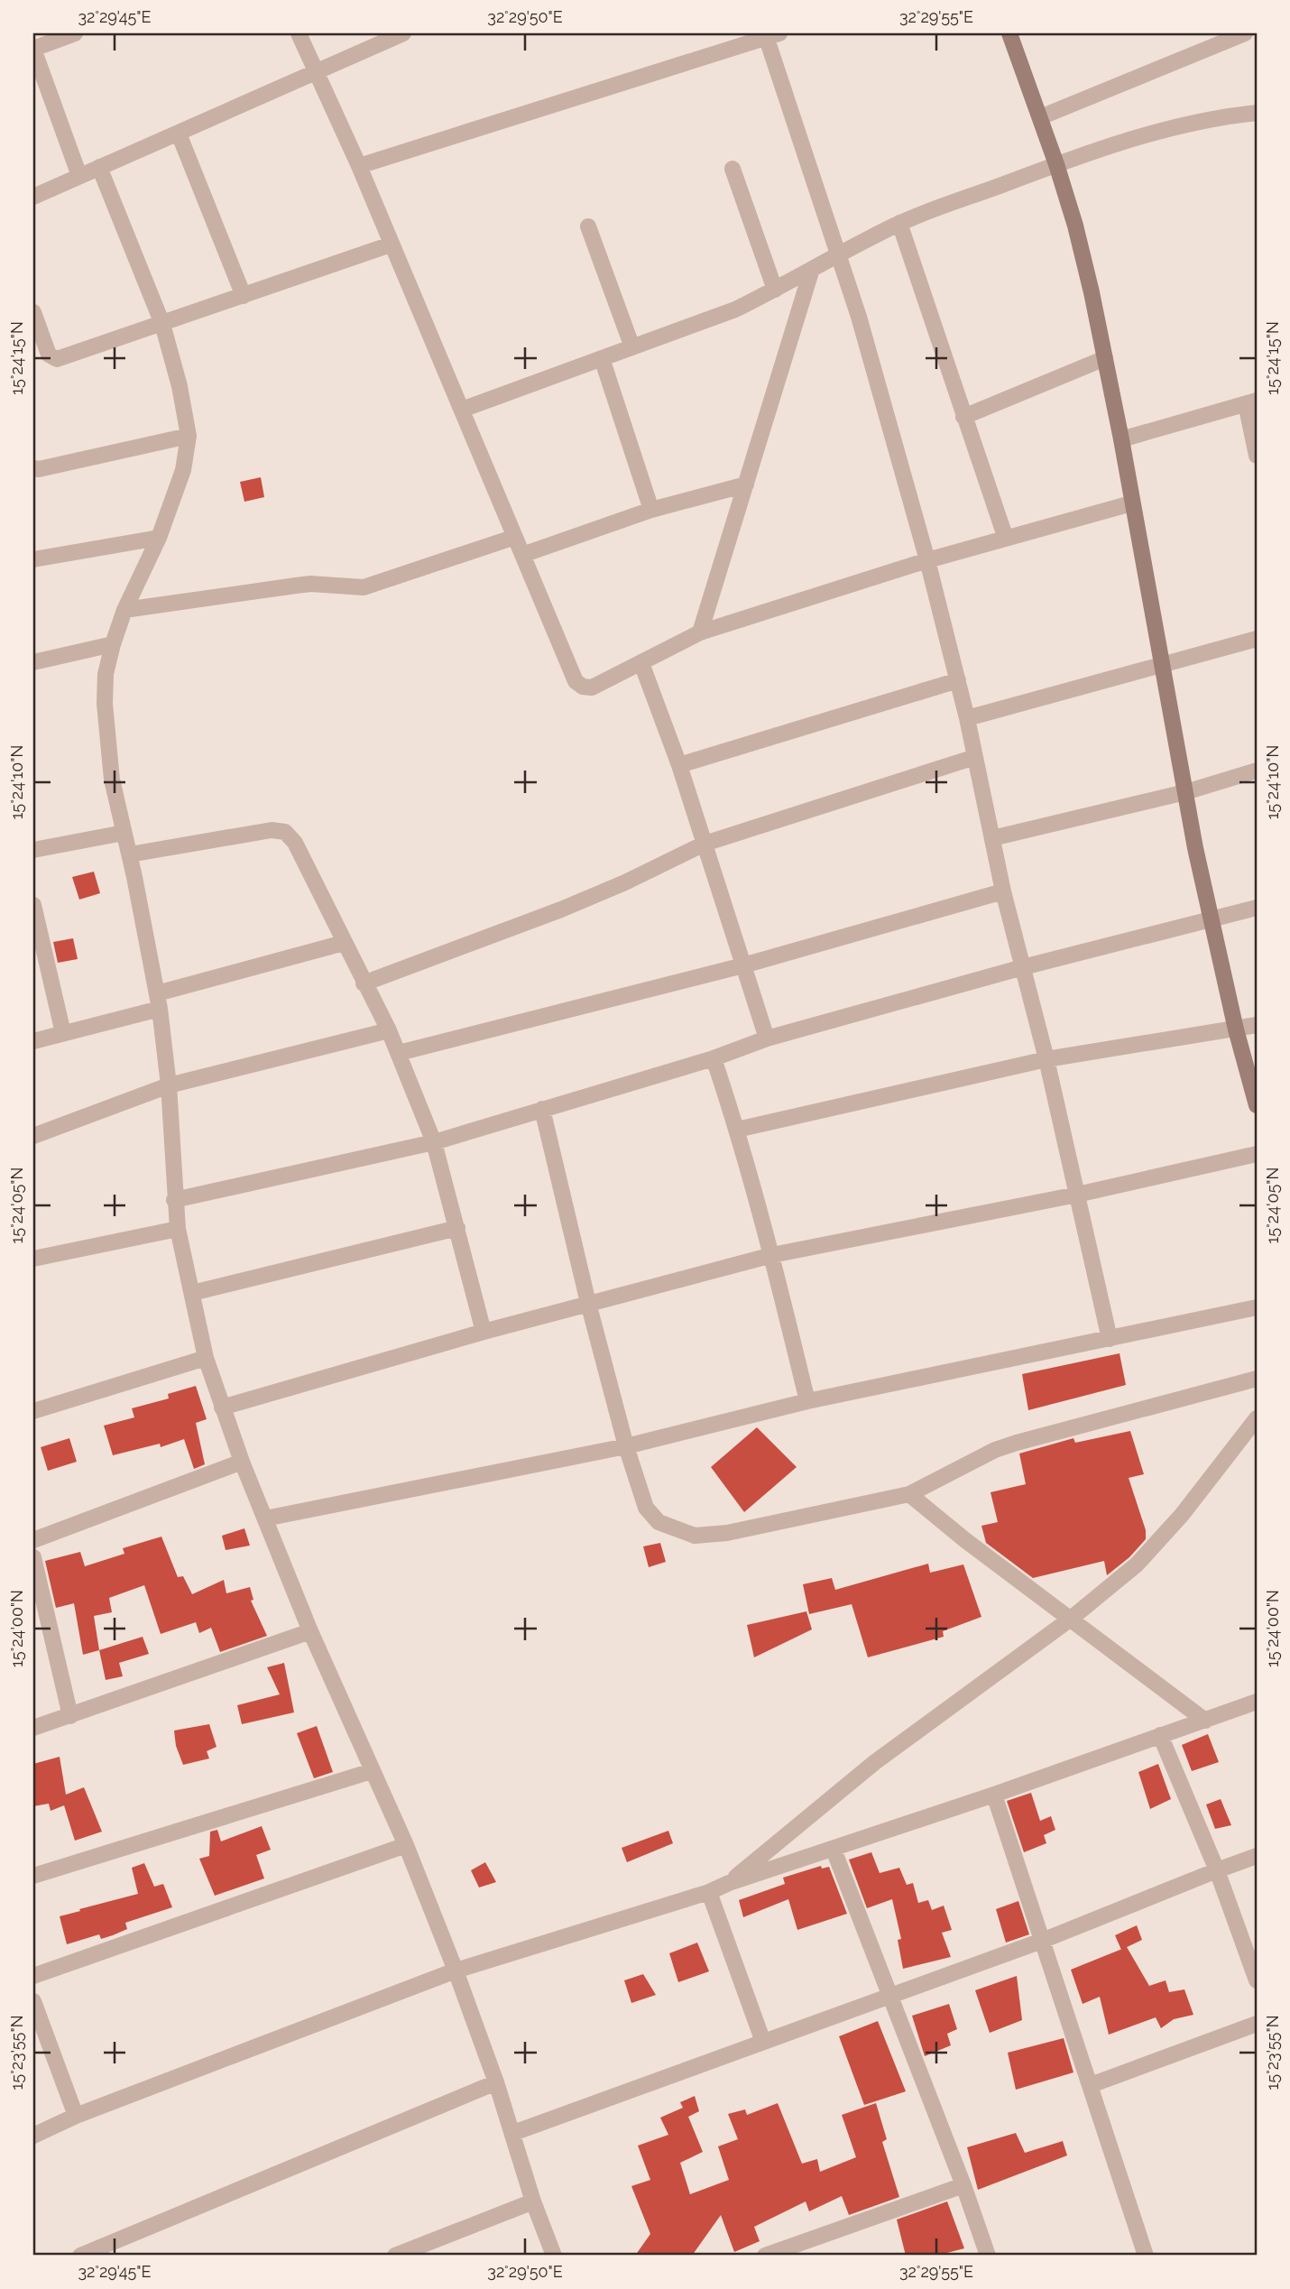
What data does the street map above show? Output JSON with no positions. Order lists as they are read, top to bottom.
{
  "coordinates": [
    "32°29'45\"E",
    "32°29'50\"E",
    "32°29'55\"E",
    "15°24'15\"N",
    "15°24'10\"N",
    "15°24'05\"N",
    "15°24'00\"N",
    "15°23'55\"N"
  ]
}
